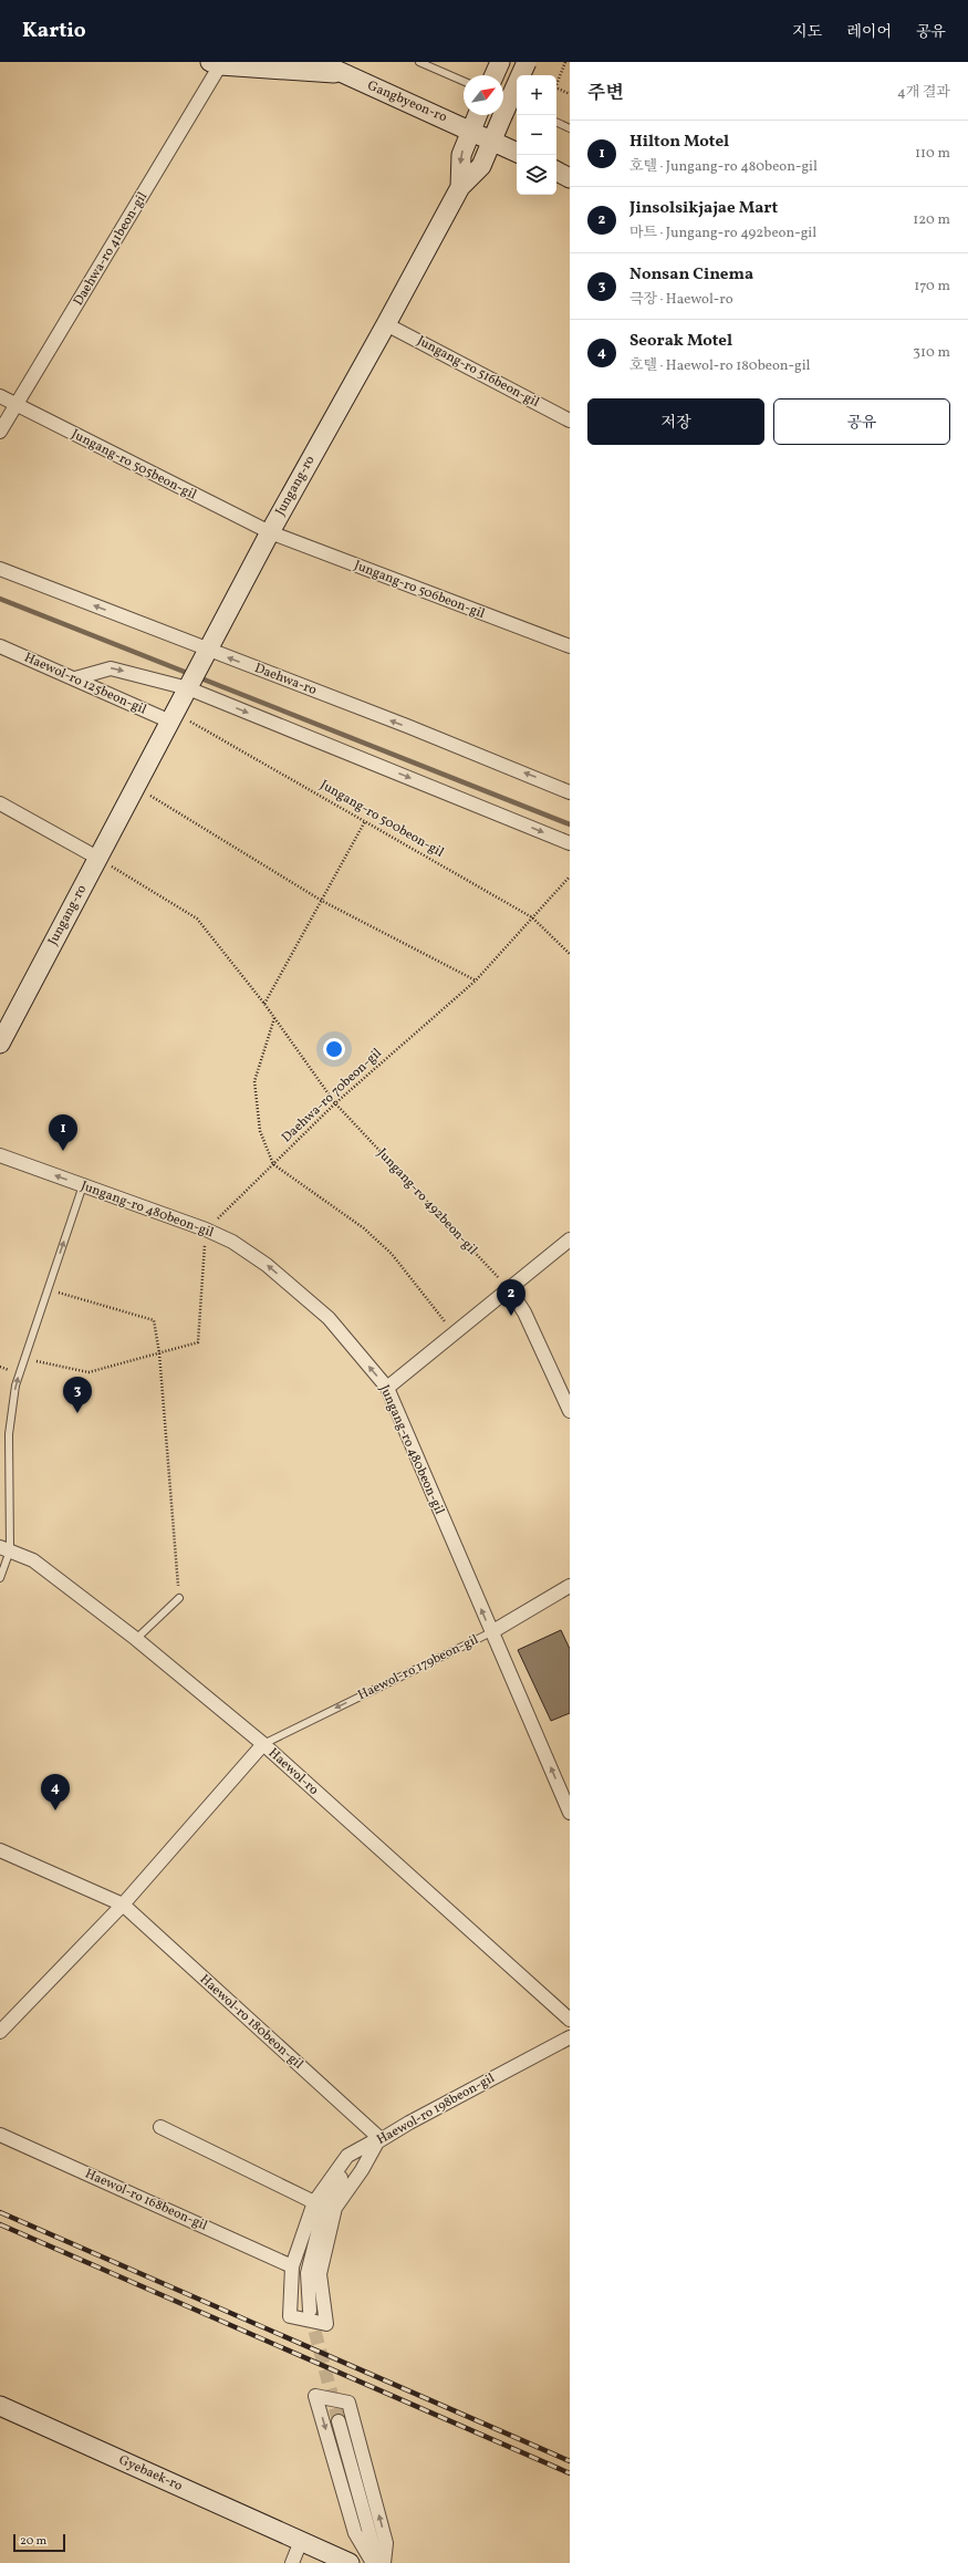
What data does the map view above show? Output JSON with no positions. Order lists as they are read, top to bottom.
{
  "streets": {
    "main road": ["Gangbyeon-ro", "Jungang-ro", "Gyebaek-ro"],
    "street": [
      "Daehwa-ro 41beon-gil",
      "Jungang-ro 516beon-gil",
      "Jungang-ro 505beon-gil",
      "Jungang-ro 506beon-gil",
      "Daehwa-ro",
      "Haewol-ro 125beon-gil",
      "Jungang-ro 480beon-gil",
      "Haewol-ro 179beon-gil",
      "Haewol-ro",
      "Haewol-ro 180beon-gil",
      "Haewol-ro 198beon-gil",
      "Haewol-ro 168beon-gil"
    ],
    "path": ["Jungang-ro 500beon-gil", "Daehwa-ro 70beon-gil", "Jungang-ro 492beon-gil"]
  },
  "crossings": [
    ["Gangbyeon-ro", "Daehwa-ro 41beon-gil"],
    ["Gangbyeon-ro", "Jungang-ro"],
    ["Daehwa-ro 41beon-gil", "Jungang-ro 505beon-gil"],
    ["Jungang-ro 516beon-gil", "Jungang-ro"],
    ["Jungang-ro 505beon-gil", "Jungang-ro"],
    ["Jungang-ro 505beon-gil", "Jungang-ro 506beon-gil"],
    ["Jungang-ro", "Jungang-ro 506beon-gil"],
    ["Jungang-ro", "Daehwa-ro"],
    ["Jungang-ro", "Haewol-ro 125beon-gil"],
    ["Jungang-ro", "Jungang-ro 500beon-gil"],
    ["Jungang-ro", "Jungang-ro 492beon-gil"],
    ["Haewol-ro 125beon-gil", "Jungang-ro 500beon-gil"],
    ["Jungang-ro 500beon-gil", "Daehwa-ro 70beon-gil"],
    ["Daehwa-ro 70beon-gil", "Jungang-ro 492beon-gil"],
    ["Daehwa-ro 70beon-gil", "Jungang-ro 480beon-gil"],
    ["Jungang-ro 480beon-gil", "Haewol-ro 179beon-gil"],
    ["Haewol-ro 179beon-gil", "Haewol-ro"],
    ["Haewol-ro 180beon-gil", "Haewol-ro 198beon-gil"]
  ],
  "one_way": ["Jungang-ro 480beon-gil", "Haewol-ro 179beon-gil"],
  "scale_bar": "20 m",
  "north": "top right",
  "page": {
    "header": "Kartio",
    "nav": ["지도", "레이어", "공유"],
    "heading": ["주변", "4개 결과"],
    "map_buttons": ["+", "−"],
    "list": [
      {
        "mark": "1",
        "name": "Hilton Motel",
        "note": "호텔 · Jungang-ro 480beon-gil",
        "value": "110 m"
      },
      {
        "mark": "2",
        "name": "Jinsolsikjajae Mart",
        "note": "마트 · Jungang-ro 492beon-gil",
        "value": "120 m"
      },
      {
        "mark": "3",
        "name": "Nonsan Cinema",
        "note": "극장 · Haewol-ro",
        "value": "170 m"
      },
      {
        "mark": "4",
        "name": "Seorak Motel",
        "note": "호텔 · Haewol-ro 180beon-gil",
        "value": "310 m"
      }
    ],
    "buttons": ["저장", "공유"],
    "pins": [
      "1",
      "2",
      "3",
      "4"
    ],
    "scale": "20 m"
  }
}
